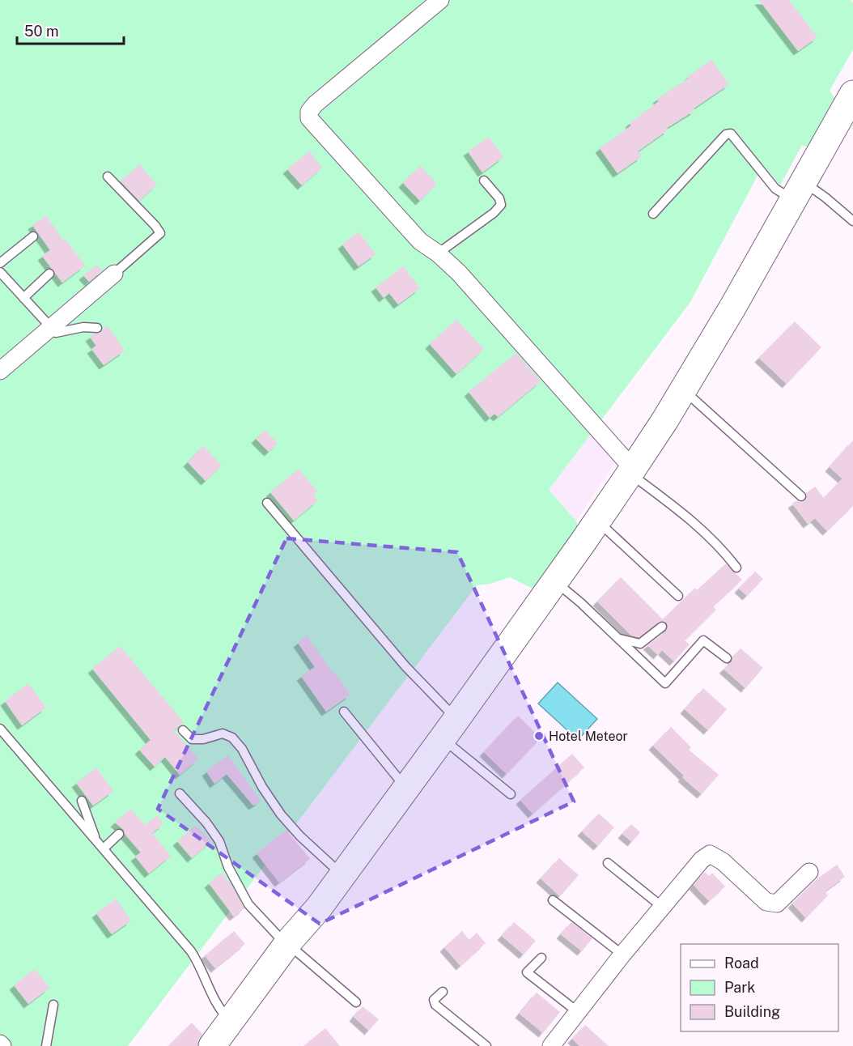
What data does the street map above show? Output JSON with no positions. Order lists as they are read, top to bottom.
{
  "places": ["Hotel Meteor"],
  "legend": ["Road", "Park", "Building"],
  "scale_bar": "50 m"
}
